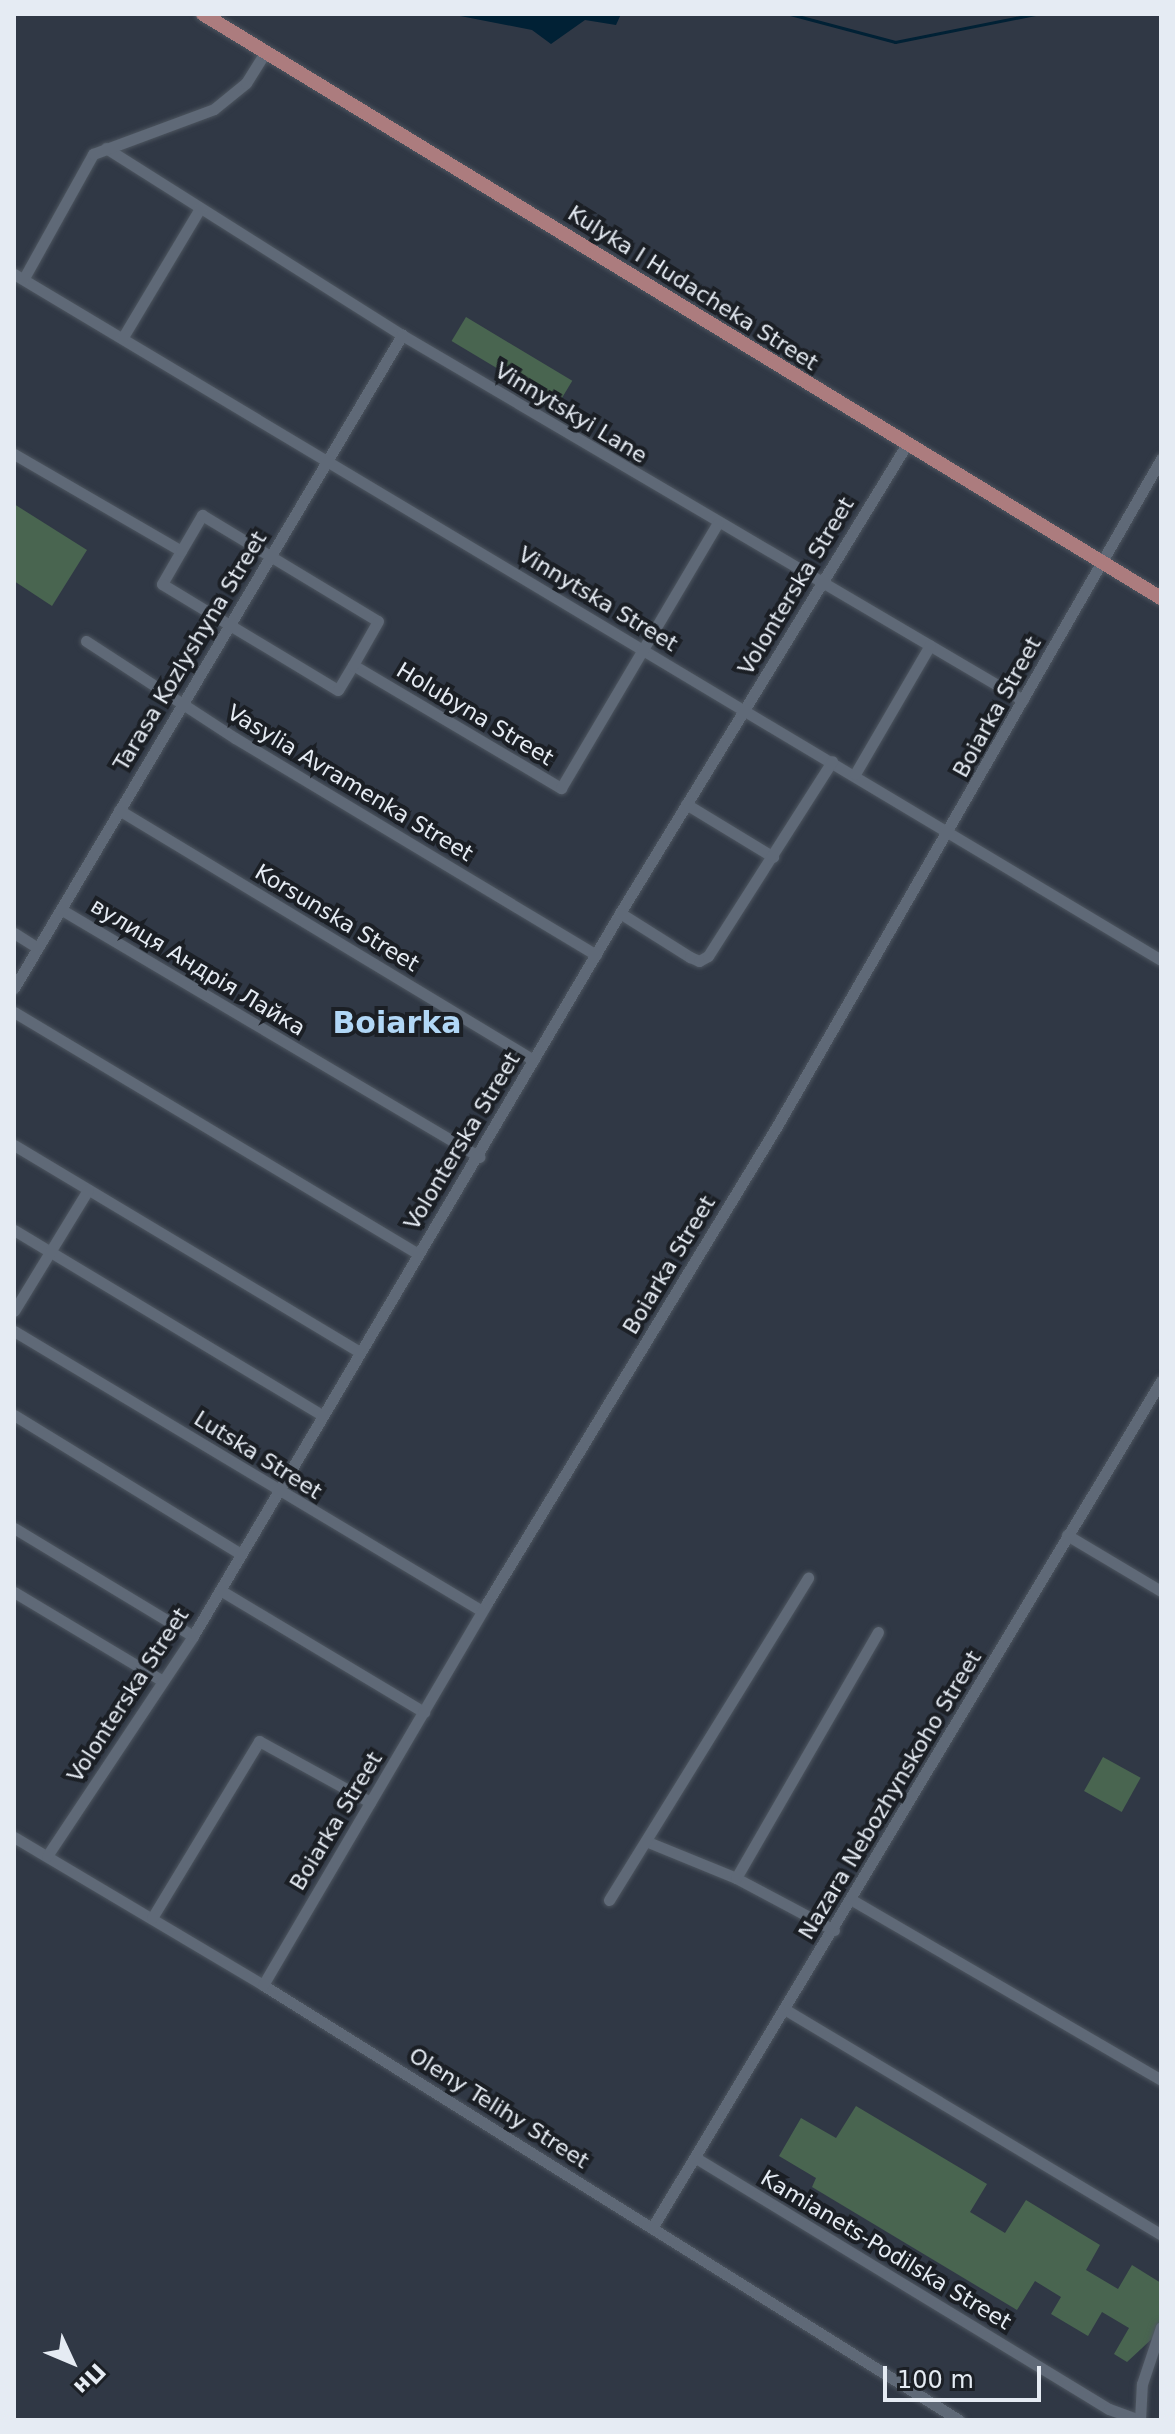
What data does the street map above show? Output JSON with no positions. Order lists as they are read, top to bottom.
{
  "streets": {
    "main road": ["Kulyka I Hudacheka Street"],
    "street": [
      "Vinnytskyi Lane",
      "Volonterska Street",
      "Vinnytska Street",
      "Tarasa Kozlyshyna Street",
      "Boiarka Street",
      "Holubyna Street",
      "Vasylia Avramenka Street",
      "Korsunska Street",
      "вулиця Андрія Лайка",
      "Lutska Street",
      "Nazara Nebozhynskoho Street",
      "Oleny Telihy Street",
      "Kamianets-Podilska Street"
    ]
  },
  "crossings": [
    ["Kulyka I Hudacheka Street", "Volonterska Street"],
    ["Kulyka I Hudacheka Street", "Boiarka Street"],
    ["Vinnytskyi Lane", "Volonterska Street"],
    ["Vinnytskyi Lane", "Tarasa Kozlyshyna Street"],
    ["Vinnytskyi Lane", "Boiarka Street"],
    ["Vinnytskyi Lane", "Holubyna Street"],
    ["Volonterska Street", "Vinnytska Street"],
    ["Volonterska Street", "Vasylia Avramenka Street"],
    ["Volonterska Street", "Korsunska Street"],
    ["Volonterska Street", "вулиця Андрія Лайка"],
    ["Volonterska Street", "Lutska Street"],
    ["Volonterska Street", "Oleny Telihy Street"],
    ["Vinnytska Street", "Tarasa Kozlyshyna Street"],
    ["Vinnytska Street", "Boiarka Street"],
    ["Vinnytska Street", "Holubyna Street"],
    ["Tarasa Kozlyshyna Street", "Vasylia Avramenka Street"],
    ["Tarasa Kozlyshyna Street", "Korsunska Street"],
    ["Tarasa Kozlyshyna Street", "вулиця Андрія Лайка"],
    ["Boiarka Street", "Lutska Street"],
    ["Boiarka Street", "Oleny Telihy Street"],
    ["Nazara Nebozhynskoho Street", "Oleny Telihy Street"],
    ["Nazara Nebozhynskoho Street", "Kamianets-Podilska Street"]
  ],
  "districts": ["Boiarka"],
  "scale_bar": "100 m",
  "north": "bottom right"
}
